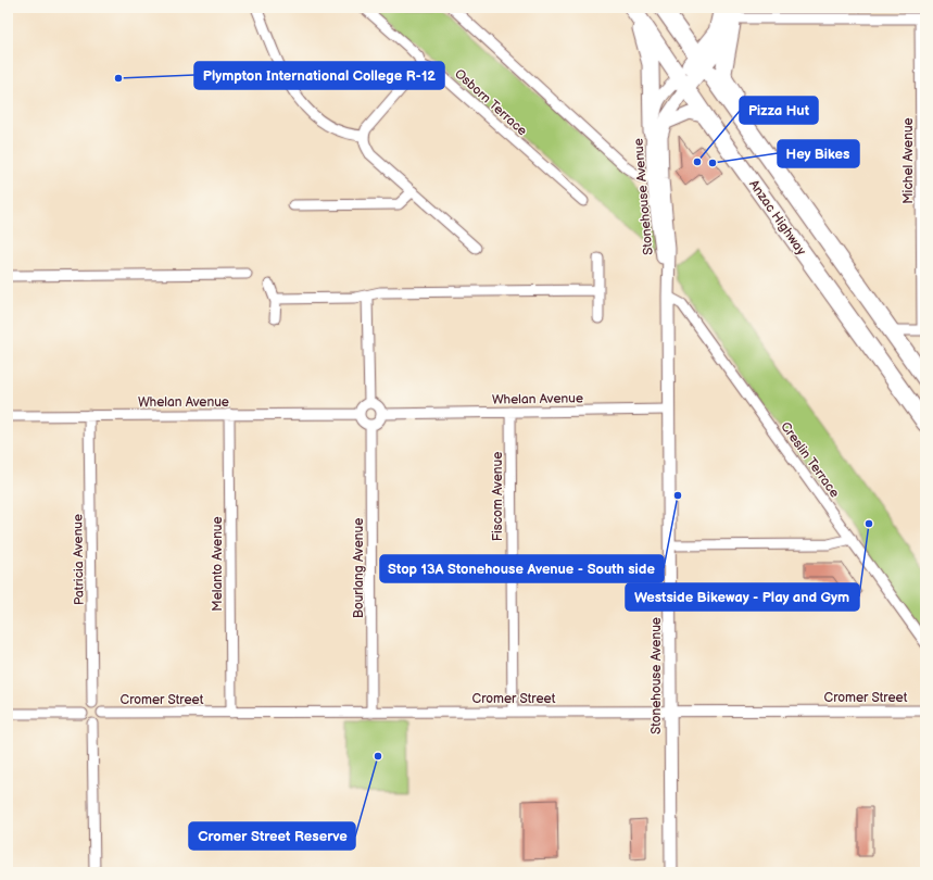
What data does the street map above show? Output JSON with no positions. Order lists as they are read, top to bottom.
{
  "streets": {
    "highway": ["Anzac Highway"],
    "street": [
      "Osborn Terrace",
      "Michel Avenue",
      "Stonehouse Avenue",
      "Whelan Avenue",
      "Creslin Terrace",
      "Fiscom Avenue",
      "Patricia Avenue",
      "Melanto Avenue",
      "Bourlang Avenue",
      "Cromer Street"
    ]
  },
  "crossings": [
    ["Stonehouse Avenue", "Anzac Highway"],
    ["Stonehouse Avenue", "Whelan Avenue"],
    ["Stonehouse Avenue", "Creslin Terrace"],
    ["Stonehouse Avenue", "Cromer Street"],
    ["Whelan Avenue", "Fiscom Avenue"],
    ["Whelan Avenue", "Patricia Avenue"],
    ["Whelan Avenue", "Melanto Avenue"],
    ["Whelan Avenue", "Bourlang Avenue"],
    ["Fiscom Avenue", "Cromer Street"],
    ["Patricia Avenue", "Cromer Street"],
    ["Melanto Avenue", "Cromer Street"],
    ["Bourlang Avenue", "Cromer Street"]
  ],
  "places": [
    "Plympton International College R-12",
    "Pizza Hut",
    "Hey Bikes",
    "Stop 13A Stonehouse Avenue - South side",
    "Westside Bikeway - Play and Gym",
    "Cromer Street Reserve"
  ]
}
